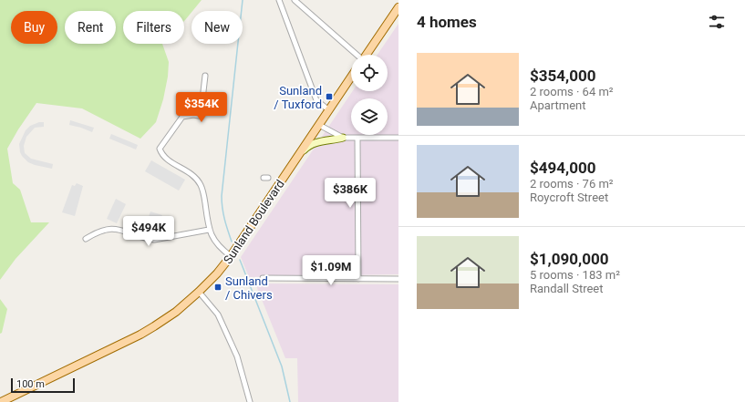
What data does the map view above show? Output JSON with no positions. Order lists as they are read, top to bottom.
{
  "streets": {
    "main road": ["Sunland Boulevard"]
  },
  "places": {
    "transit": ["Sunland / Tuxford", "Sunland / Chivers"]
  },
  "scale_bar": "100 m",
  "page": {
    "heading": "4 homes",
    "chip": [
      "Buy",
      "Rent",
      "Filters",
      "New"
    ],
    "list": [
      {
        "name": "$354,000",
        "note": "2 rooms · 64 m² · Apartment"
      },
      {
        "name": "$494,000",
        "note": "2 rooms · 76 m² · Roycroft Street"
      },
      {
        "name": "$1,090,000",
        "note": "5 rooms · 183 m² · Randall Street"
      }
    ],
    "price": [
      "$354K",
      "$386K",
      "$494K",
      "$1.09M"
    ],
    "scale": "100 m"
  }
}
